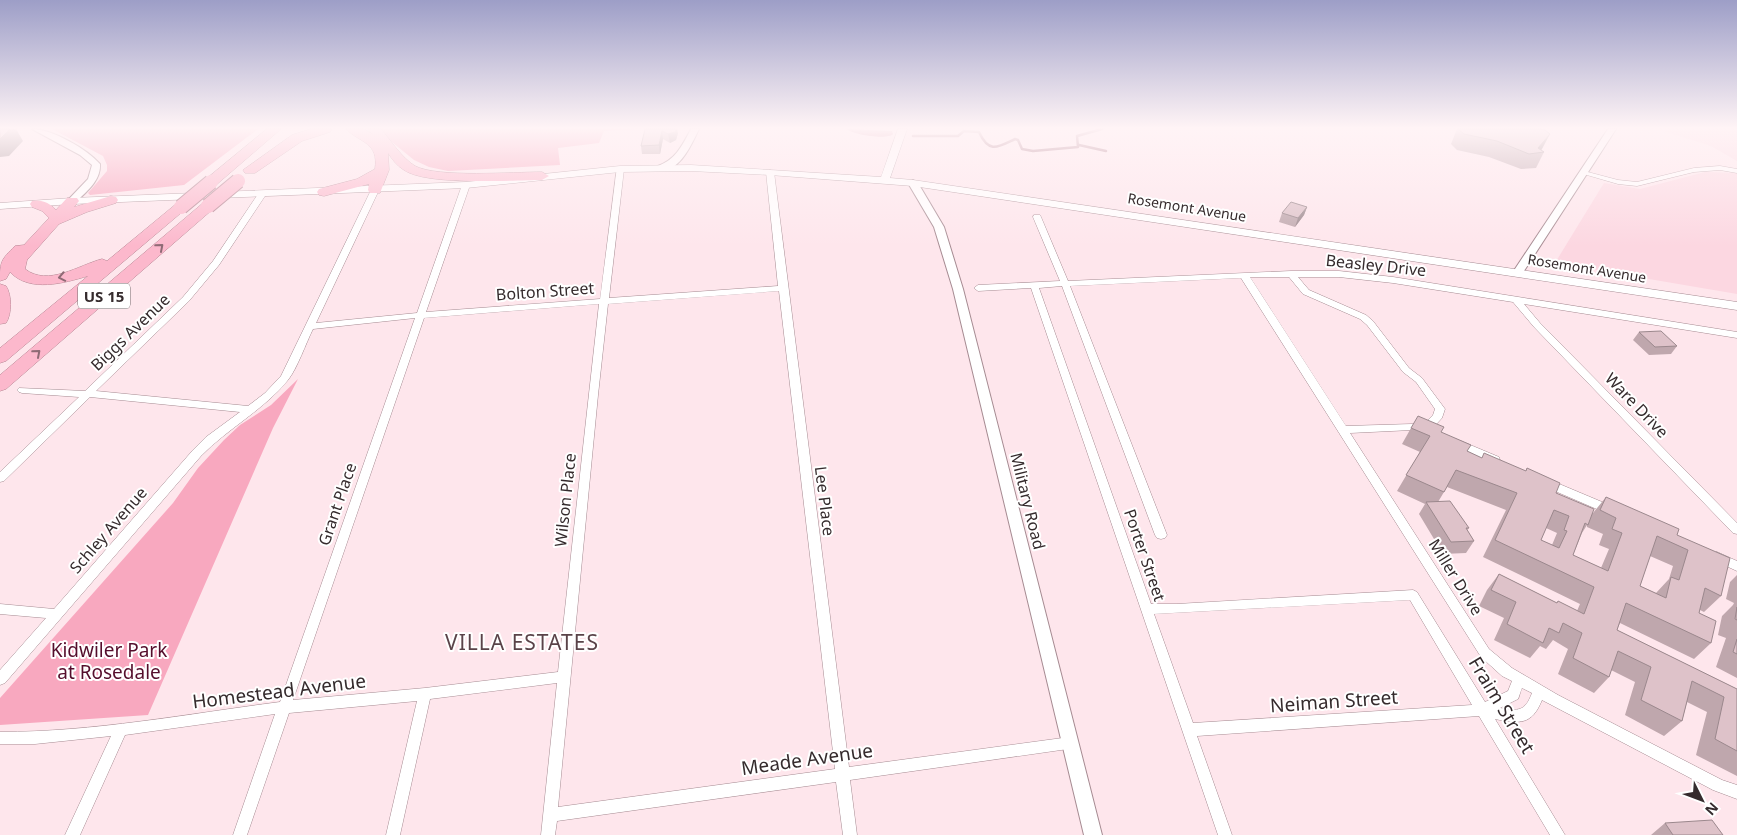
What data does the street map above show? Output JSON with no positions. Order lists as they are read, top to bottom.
{
  "streets": {
    "highway": ["US 15"],
    "main road": ["Rosemont Avenue"],
    "street": [
      "Beasley Drive",
      "Bolton Street",
      "Biggs Avenue",
      "Ware Drive",
      "Wilson Place",
      "Lee Place",
      "Military Road",
      "Grant Place",
      "Schley Avenue",
      "Porter Street",
      "Miller Drive",
      "Homestead Avenue",
      "Neiman Street",
      "Fraim Street",
      "Meade Avenue"
    ]
  },
  "crossings": [
    ["Rosemont Avenue", "Biggs Avenue"],
    ["Rosemont Avenue", "Wilson Place"],
    ["Rosemont Avenue", "Lee Place"],
    ["Rosemont Avenue", "Military Road"],
    ["Rosemont Avenue", "Grant Place"],
    ["Rosemont Avenue", "Schley Avenue"],
    ["Beasley Drive", "Ware Drive"],
    ["Beasley Drive", "Porter Street"],
    ["Beasley Drive", "Miller Drive"],
    ["Bolton Street", "Wilson Place"],
    ["Bolton Street", "Lee Place"],
    ["Bolton Street", "Grant Place"],
    ["Bolton Street", "Schley Avenue"],
    ["Wilson Place", "Homestead Avenue"],
    ["Wilson Place", "Meade Avenue"],
    ["Lee Place", "Meade Avenue"],
    ["Military Road", "Meade Avenue"],
    ["Grant Place", "Homestead Avenue"],
    ["Porter Street", "Neiman Street"],
    ["Porter Street", "Fraim Street"],
    ["Miller Drive", "Neiman Street"],
    ["Neiman Street", "Fraim Street"]
  ],
  "districts": ["VILLA ESTATES"],
  "parks": ["Kidwiler Park at Rosedale"],
  "north": "bottom right"
}
